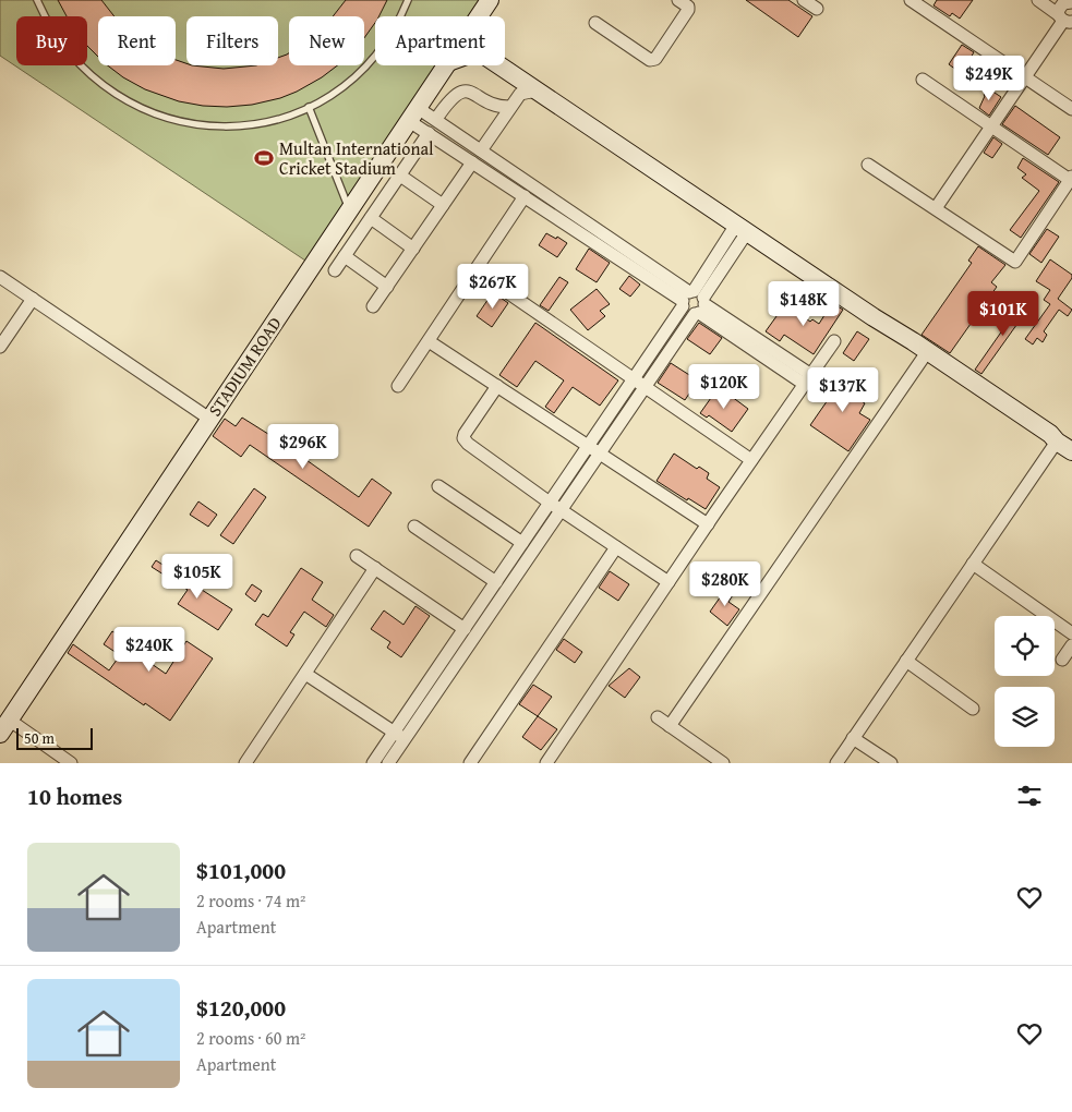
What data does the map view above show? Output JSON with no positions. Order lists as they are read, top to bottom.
{
  "streets": {
    "main road": ["STADIUM ROAD"]
  },
  "places": {
    "sports": ["Multan International Cricket Stadium"]
  },
  "scale_bar": "50 m",
  "page": {
    "chip": [
      "Buy",
      "Rent",
      "Filters",
      "New",
      "Apartment"
    ],
    "price": [
      "$249K",
      "$267K",
      "$148K",
      "$101K",
      "$120K",
      "$137K",
      "$296K",
      "$105K",
      "$280K",
      "$240K"
    ],
    "scale": "50 m",
    "heading": "10 homes",
    "list": [
      {
        "name": "$101,000",
        "note": "2 rooms · 74 m² · Apartment"
      },
      {
        "name": "$120,000",
        "note": "2 rooms · 60 m² · Apartment"
      }
    ]
  }
}
